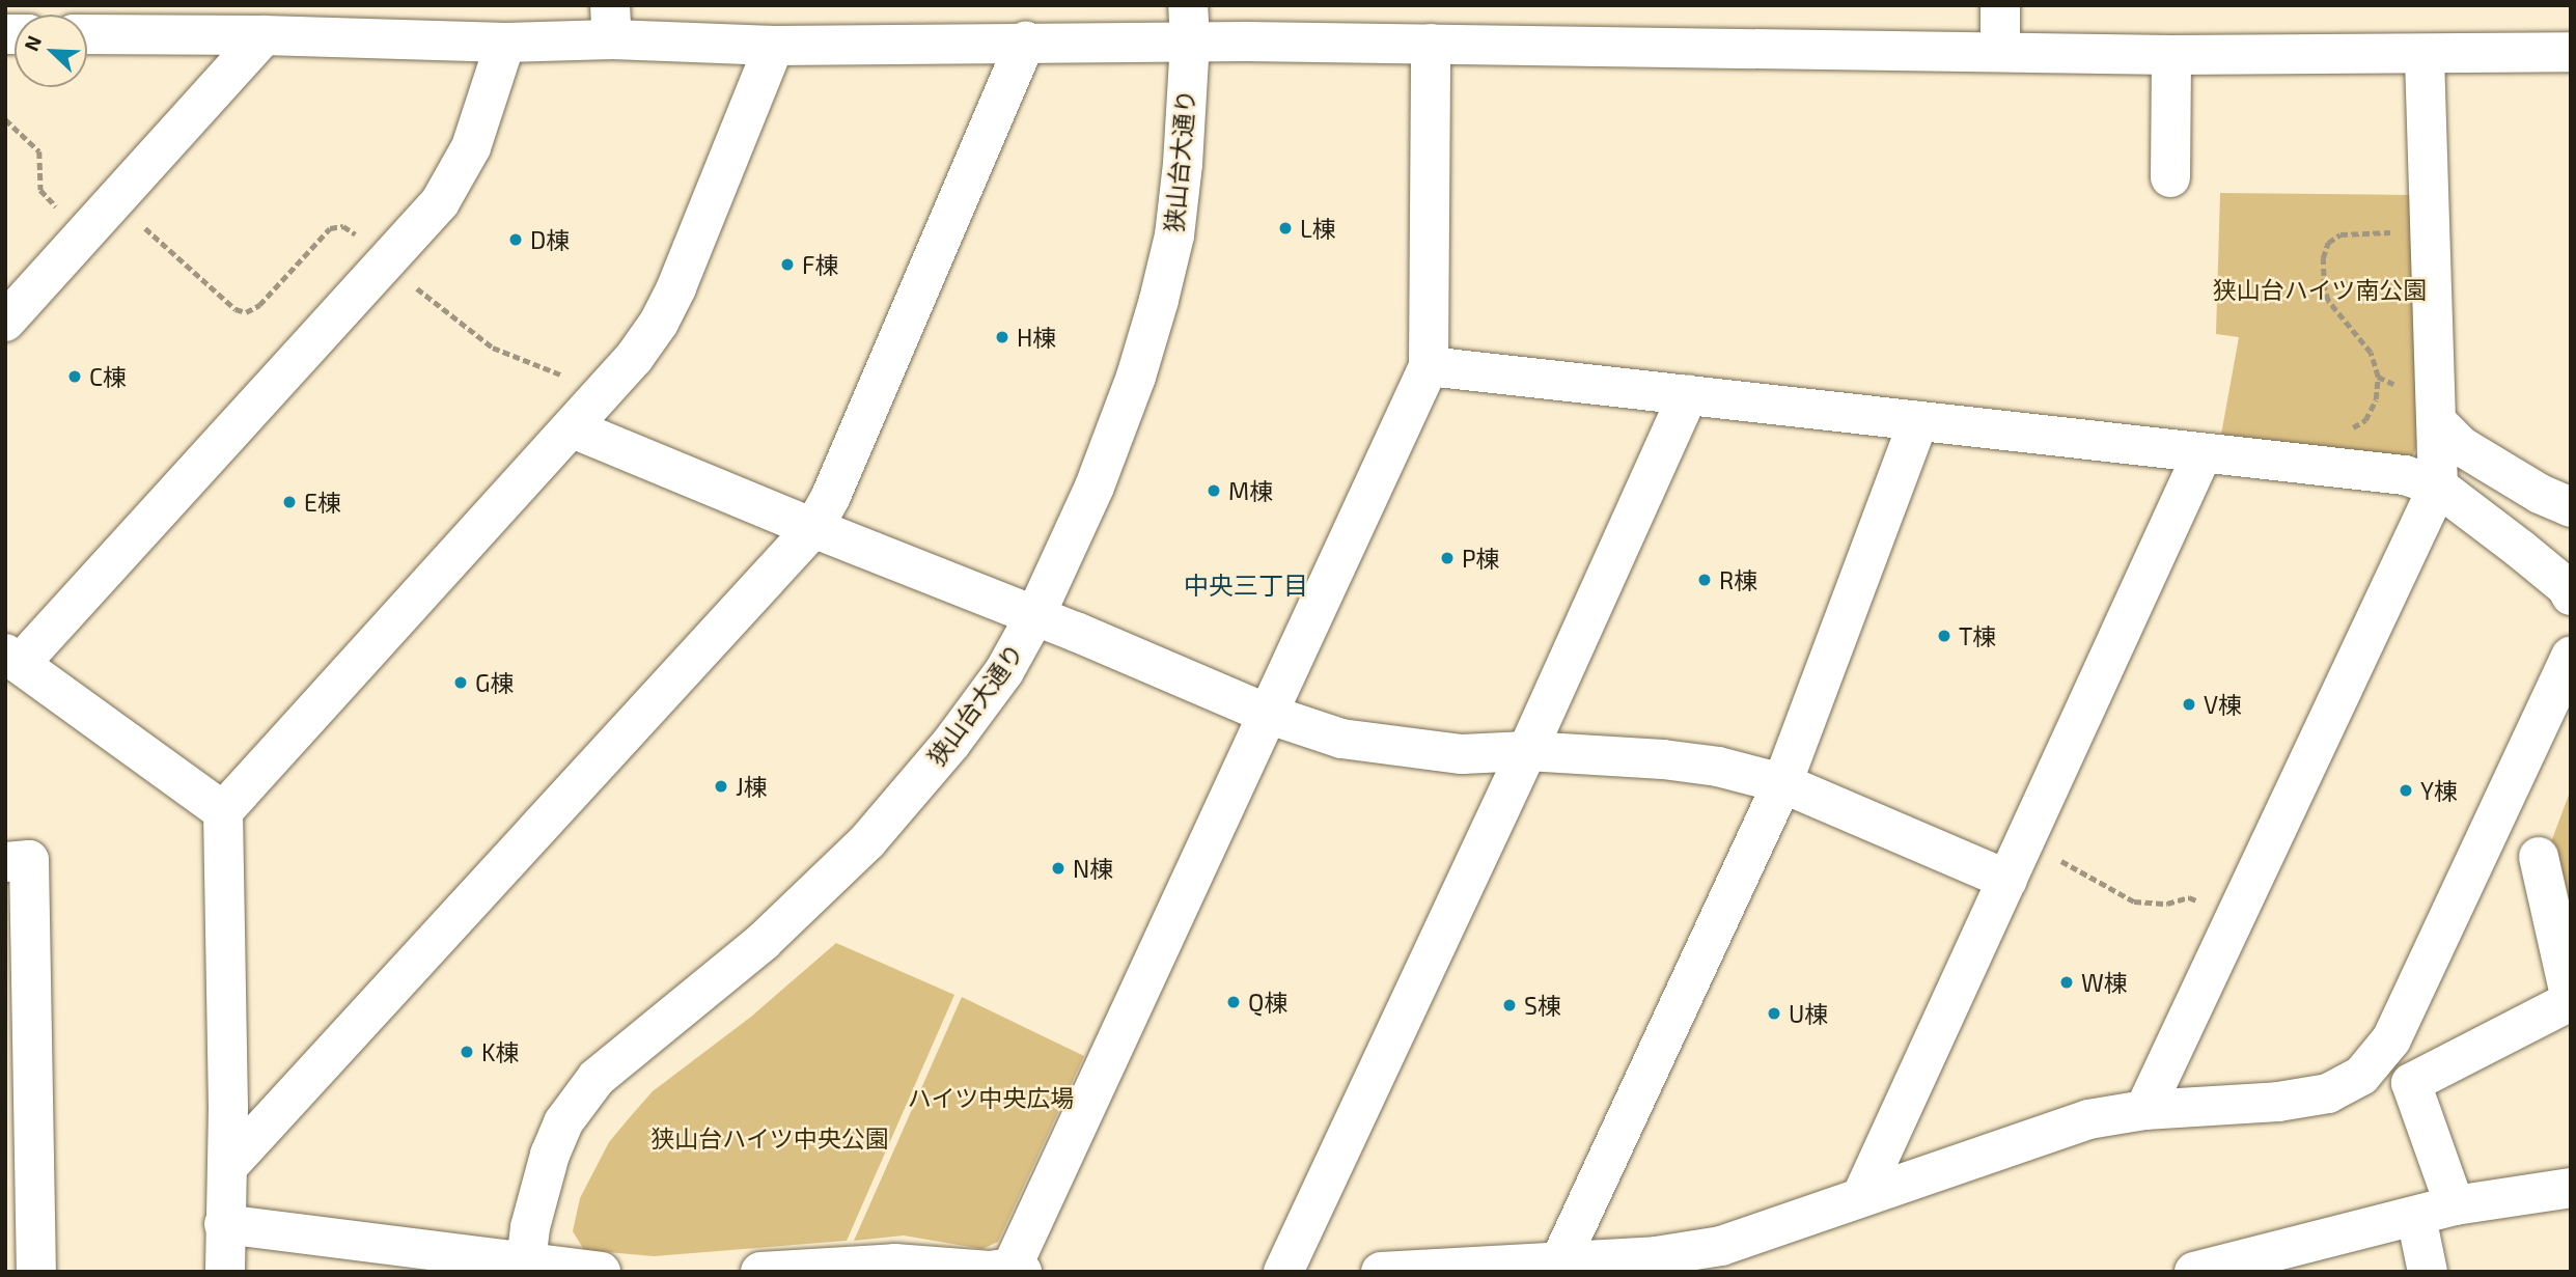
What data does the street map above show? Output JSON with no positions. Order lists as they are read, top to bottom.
{
  "streets": {
    "street": ["狭山台大通り"]
  },
  "districts": ["中央三丁目"],
  "parks": ["狭山台ハイツ南公園", "ハイツ中央広場", "狭山台ハイツ中央公園"],
  "places": [
    "L棟",
    "D棟",
    "F棟",
    "H棟",
    "C棟",
    "M棟",
    "E棟",
    "P棟",
    "R棟",
    "T棟",
    "G棟",
    "V棟",
    "J棟",
    "Y棟",
    "N棟",
    "W棟",
    "Q棟",
    "S棟",
    "U棟",
    "K棟"
  ],
  "north": "top left"
}
